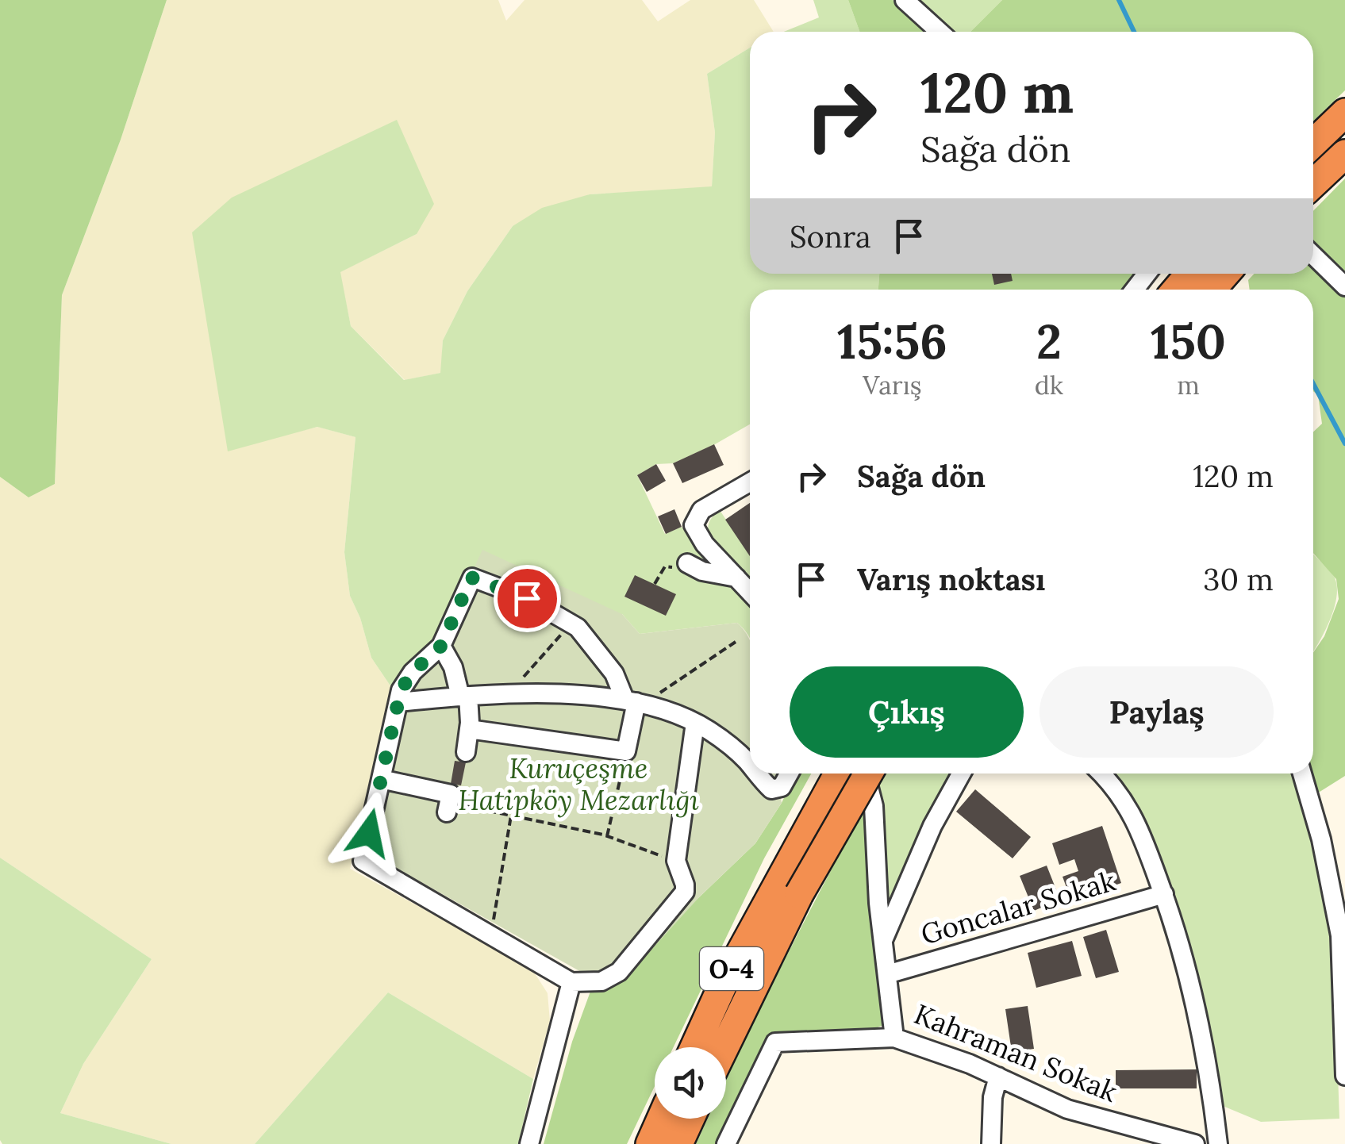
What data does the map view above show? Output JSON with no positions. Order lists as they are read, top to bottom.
{
  "streets": {
    "highway": ["O-4"],
    "street": ["Goncalar Sokak", "Kahraman Sokak"]
  },
  "crossings": [
    ["Goncalar Sokak", "Kahraman Sokak"]
  ],
  "parks": ["Kuruçeşme Hatipköy Mezarlığı"],
  "page": {
    "turn": ["120 m", "Sağa dön"],
    "then": "Sonra",
    "eta": [
      "15:56",
      "Varış",
      "2",
      "dk",
      "150",
      "m"
    ],
    "list": [
      {
        "name": "Sağa dön",
        "value": "120 m"
      },
      {
        "name": "Varış noktası",
        "value": "30 m"
      }
    ],
    "buttons": ["Çıkış", "Paylaş"]
  }
}
